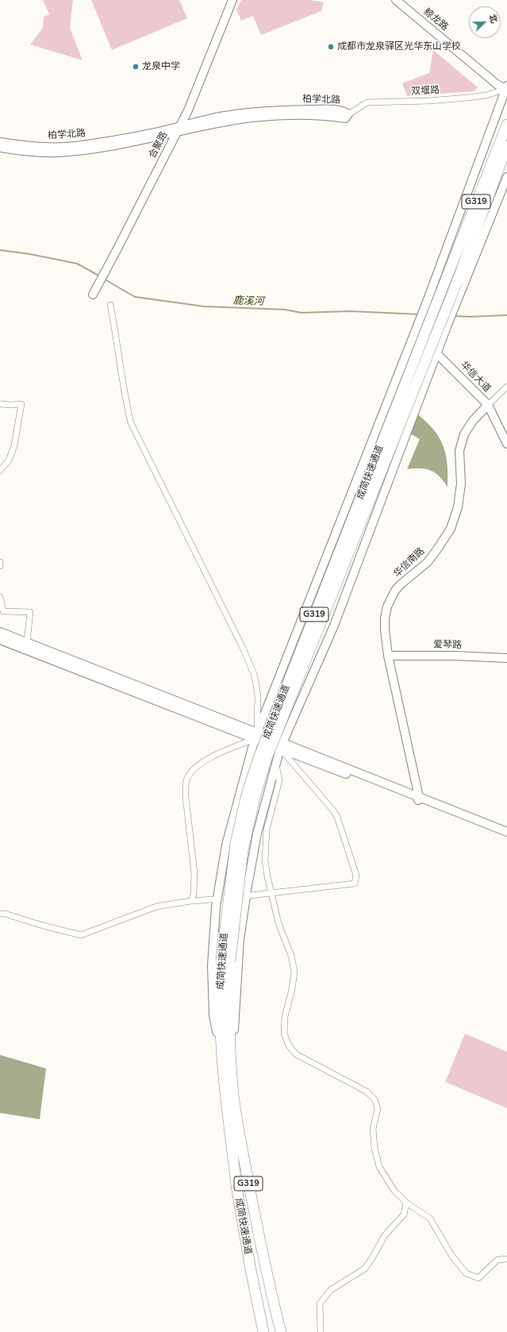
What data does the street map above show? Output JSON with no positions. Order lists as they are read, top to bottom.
{
  "streets": {
    "highway": ["G319", "成简快速通道"],
    "street": [
      "鲸龙路",
      "双堰路",
      "柏学北路",
      "合聚路",
      "华信大道",
      "华信南路",
      "爱琴路"
    ]
  },
  "crossings": [
    ["鲸龙路", "双堰路"],
    ["双堰路", "柏学北路"],
    ["柏学北路", "合聚路"],
    ["华信大道", "华信南路"],
    ["华信南路", "爱琴路"]
  ],
  "water": ["鹿溪河"],
  "places": ["成都市龙泉驿区光华东山学校", "龙泉中学"],
  "north": "top right"
}
